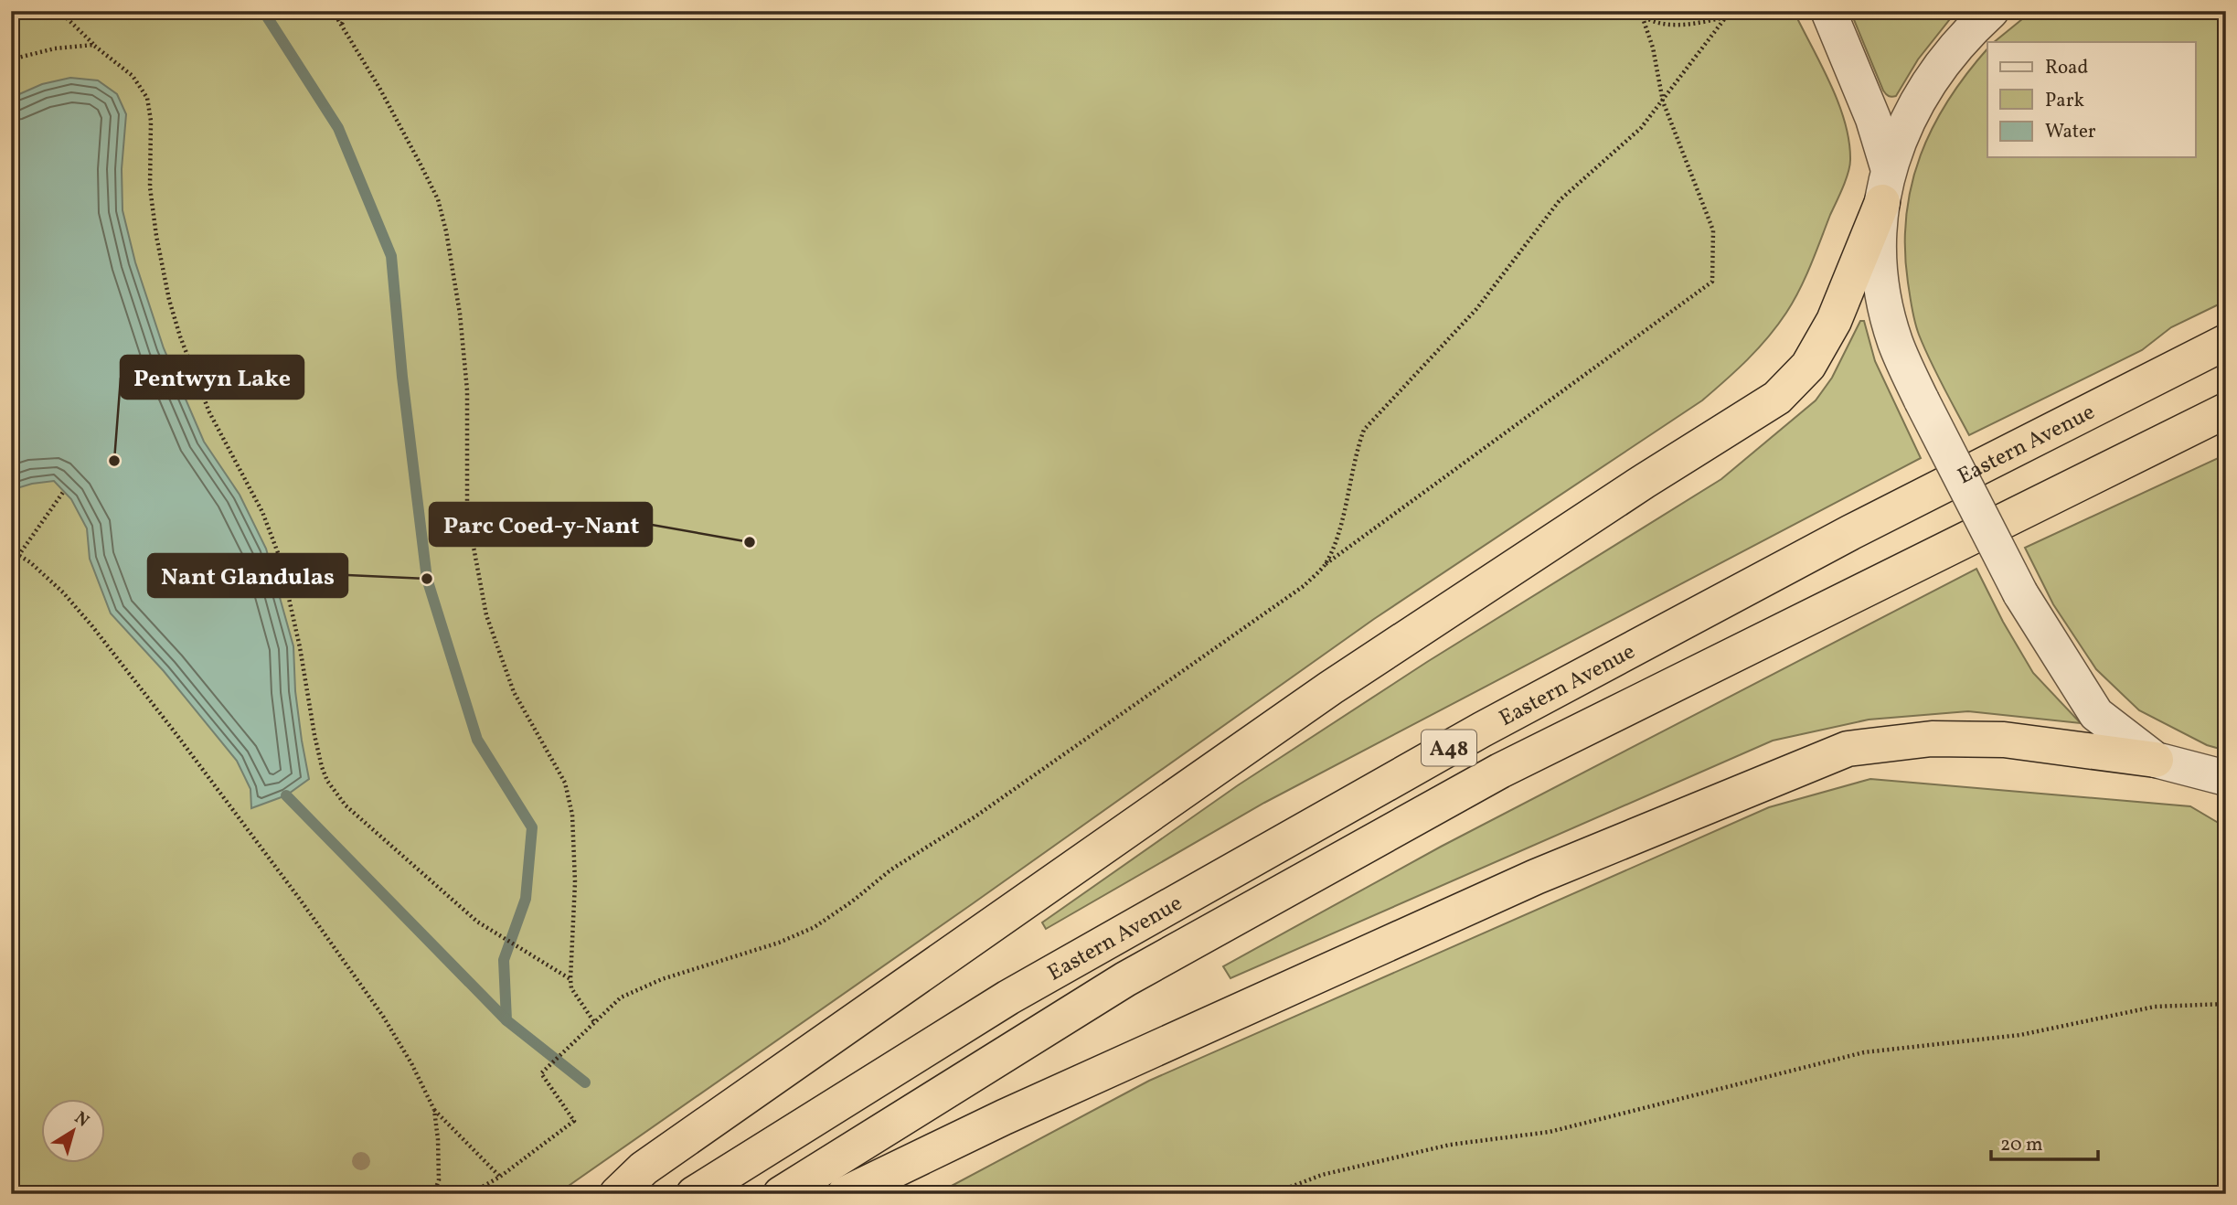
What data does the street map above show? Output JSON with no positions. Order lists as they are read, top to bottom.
{
  "streets": {
    "highway": ["Eastern Avenue", "A48"]
  },
  "places": ["Pentwyn Lake", "Parc Coed-y-Nant", "Nant Glandulas"],
  "legend": ["Road", "Park", "Water"],
  "scale_bar": "20 m",
  "north": "top right"
}
